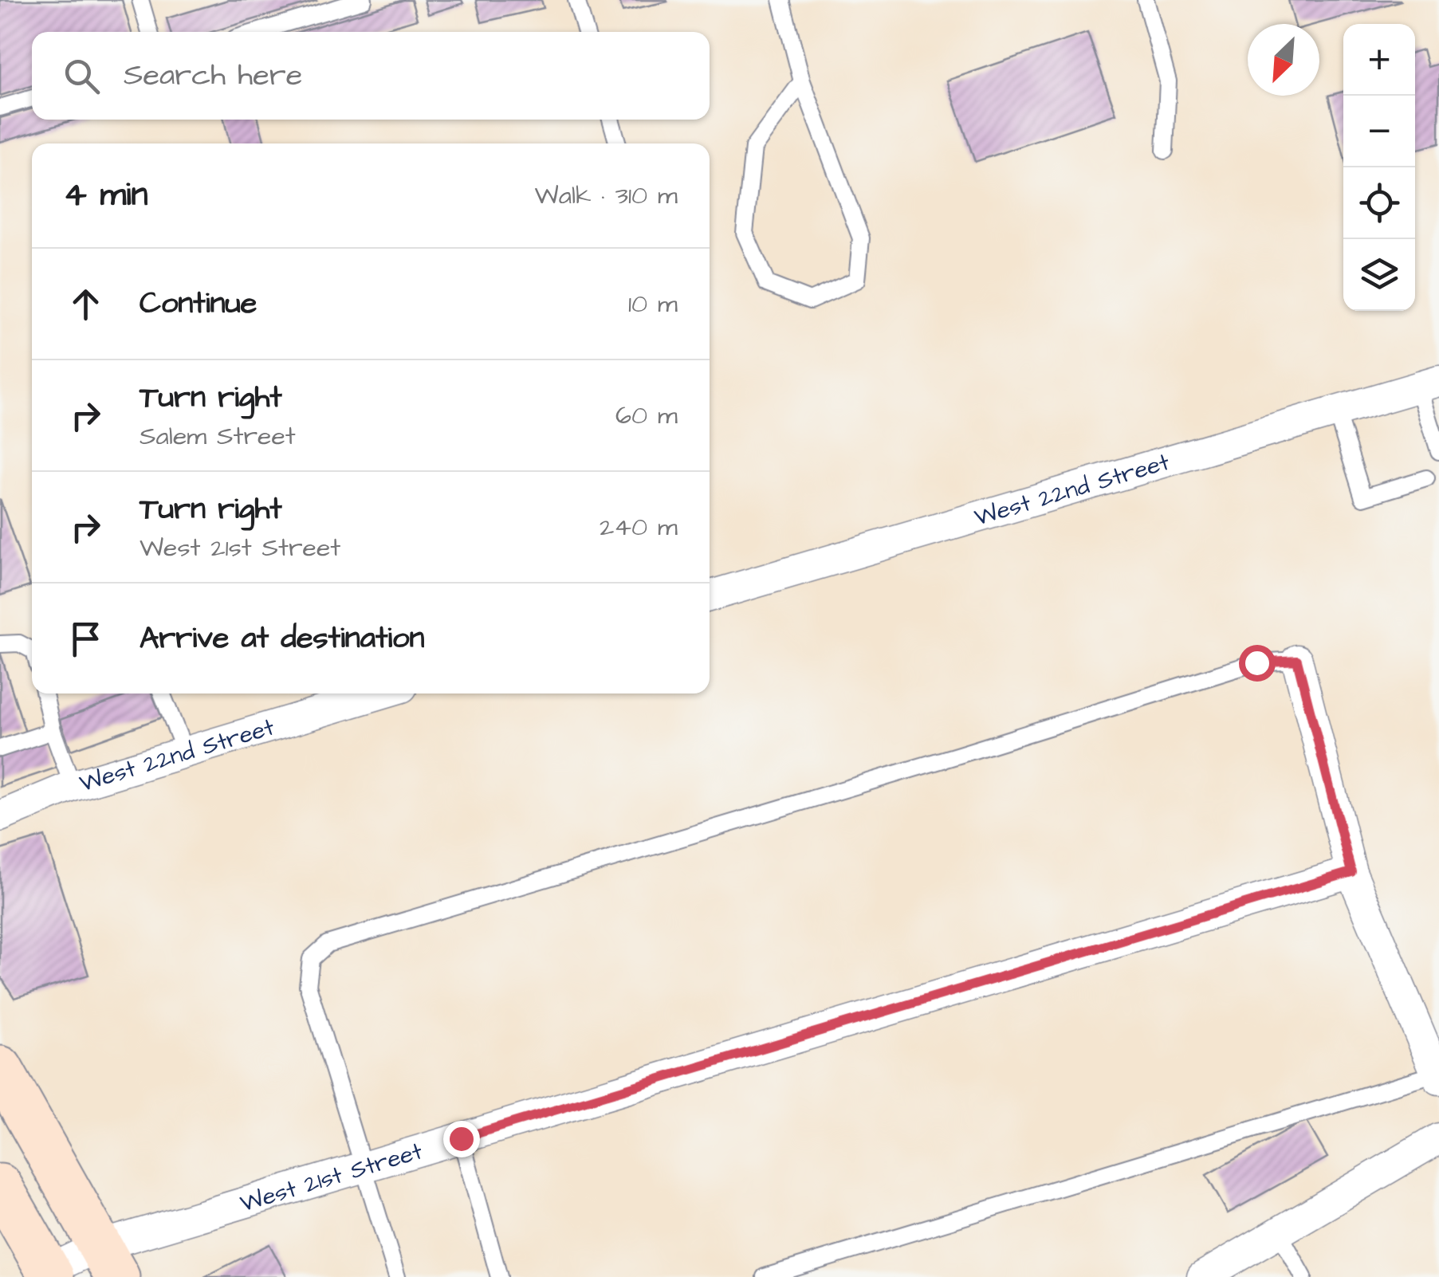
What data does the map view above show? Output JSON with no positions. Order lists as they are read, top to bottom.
{
  "streets": {
    "street": ["West 22nd Street", "West 21st Street"]
  },
  "north": "bottom left",
  "page": {
    "map_buttons": ["+", "−"],
    "search": "Search here",
    "heading": ["4 min", "Walk · 310 m"],
    "list": [
      ["Continue", "10 m"],
      ["Turn right", "Salem Street", "60 m"],
      ["Turn right", "West 21st Street", "240 m"],
      "Arrive at destination"
    ]
  }
}
